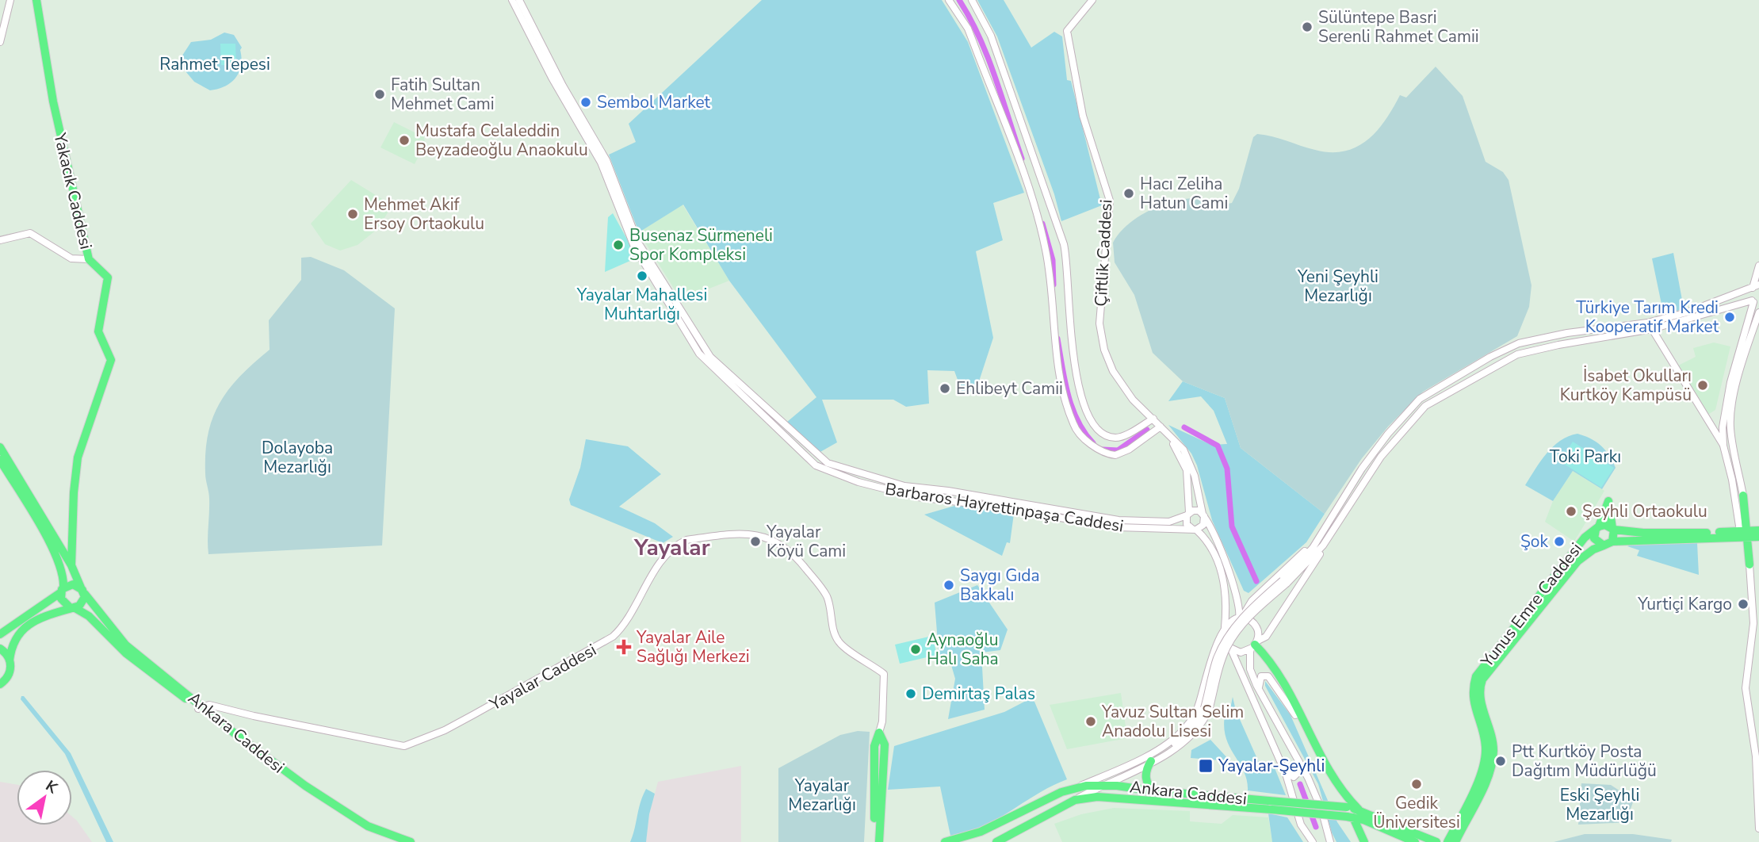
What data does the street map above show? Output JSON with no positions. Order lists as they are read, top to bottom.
{
  "streets": {
    "main road": ["Yakacık Caddesi", "Yunus Emre Caddesi", "Ankara Caddesi"],
    "street": ["Çiftlik Caddesi", "Barbaros Hayrettinpaşa Caddesi", "Yayalar Caddesi"]
  },
  "crossings": [
    ["Yakacık Caddesi", "Ankara Caddesi"],
    ["Çiftlik Caddesi", "Barbaros Hayrettinpaşa Caddesi"],
    ["Yayalar Caddesi", "Ankara Caddesi"]
  ],
  "districts": ["Yayalar"],
  "parks": [
    "Rahmet Tepesi",
    "Yeni Şeyhli Mezarlığı",
    "Dolayoba Mezarlığı",
    "Toki Parkı",
    "Yayalar Mezarlığı",
    "Eski Şeyhli Mezarlığı"
  ],
  "places": {
    "other": [
      "Sülüntepe Basri Serenli Rahmet Camii",
      "Fatih Sultan Mehmet Cami",
      "Sembol Market",
      "Mustafa Celaleddin Beyzadeoğlu Anaokulu",
      "Hacı Zeliha Hatun Cami",
      "Mehmet Akif Ersoy Ortaokulu",
      "Busenaz Sürmeneli Spor Kompleksi",
      "Yayalar Mahallesi Muhtarlığı",
      "Türkiye Tarım Kredi Kooperatif Market",
      "İsabet Okulları Kurtköy Kampüsü",
      "Ehlibeyt Camii",
      "Şeyhli Ortaokulu",
      "Yayalar Köyü Cami",
      "Şok",
      "Saygı Gıda Bakkalı",
      "Yurtiçi Kargo",
      "Aynaoğlu Halı Saha",
      "Demirtaş Palas",
      "Yavuz Sultan Selim Anadolu Lisesi",
      "Ptt Kurtköy Posta Dağıtım Müdürlüğü",
      "Gedik Üniversitesi"
    ],
    "health": ["Yayalar Aile Sağlığı Merkezi"],
    "transit": ["Yayalar-Şeyhli"]
  },
  "north": "top right"
}
